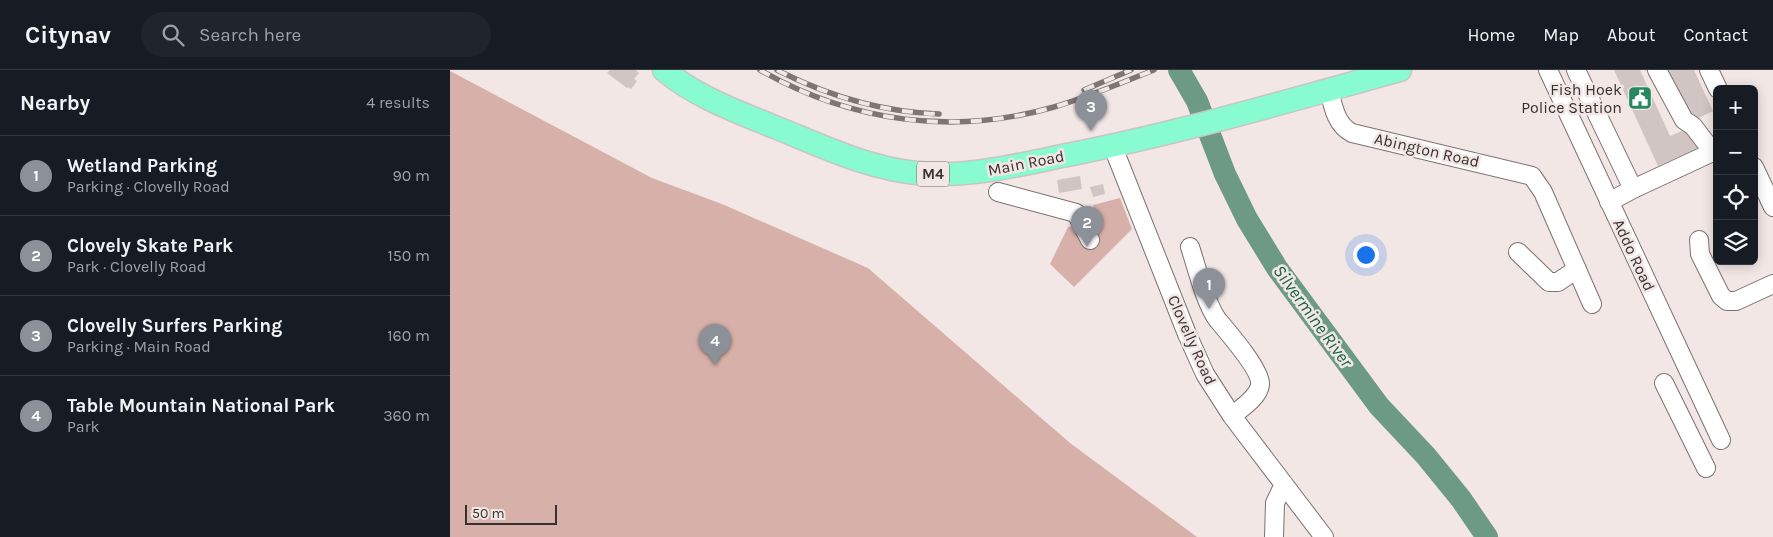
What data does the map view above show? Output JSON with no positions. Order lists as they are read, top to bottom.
{
  "streets": {
    "main road": ["Main Road", "M4"],
    "street": ["Abington Road", "Addo Road", "Clovelly Road"]
  },
  "crossings": [
    ["Abington Road", "Main Road"],
    ["Main Road", "Clovelly Road"]
  ],
  "water": ["Silvermine River"],
  "places": {
    "public building": ["Fish Hoek Police Station"]
  },
  "scale_bar": "50 m",
  "page": {
    "header": "Citynav",
    "search": "Search here",
    "nav": [
      "Home",
      "Map",
      "About",
      "Contact"
    ],
    "heading": ["Nearby", "4 results"],
    "map_buttons": ["+", "−"],
    "pins": [
      "3",
      "2",
      "1",
      "4"
    ],
    "list": [
      {
        "mark": "1",
        "name": "Wetland Parking",
        "note": "Parking · Clovelly Road",
        "value": "90 m"
      },
      {
        "mark": "2",
        "name": "Clovely Skate Park",
        "note": "Park · Clovelly Road",
        "value": "150 m"
      },
      {
        "mark": "3",
        "name": "Clovelly Surfers Parking",
        "note": "Parking · Main Road",
        "value": "160 m"
      },
      {
        "mark": "4",
        "name": "Table Mountain National Park",
        "note": "Park",
        "value": "360 m"
      }
    ],
    "scale": "50 m"
  }
}
